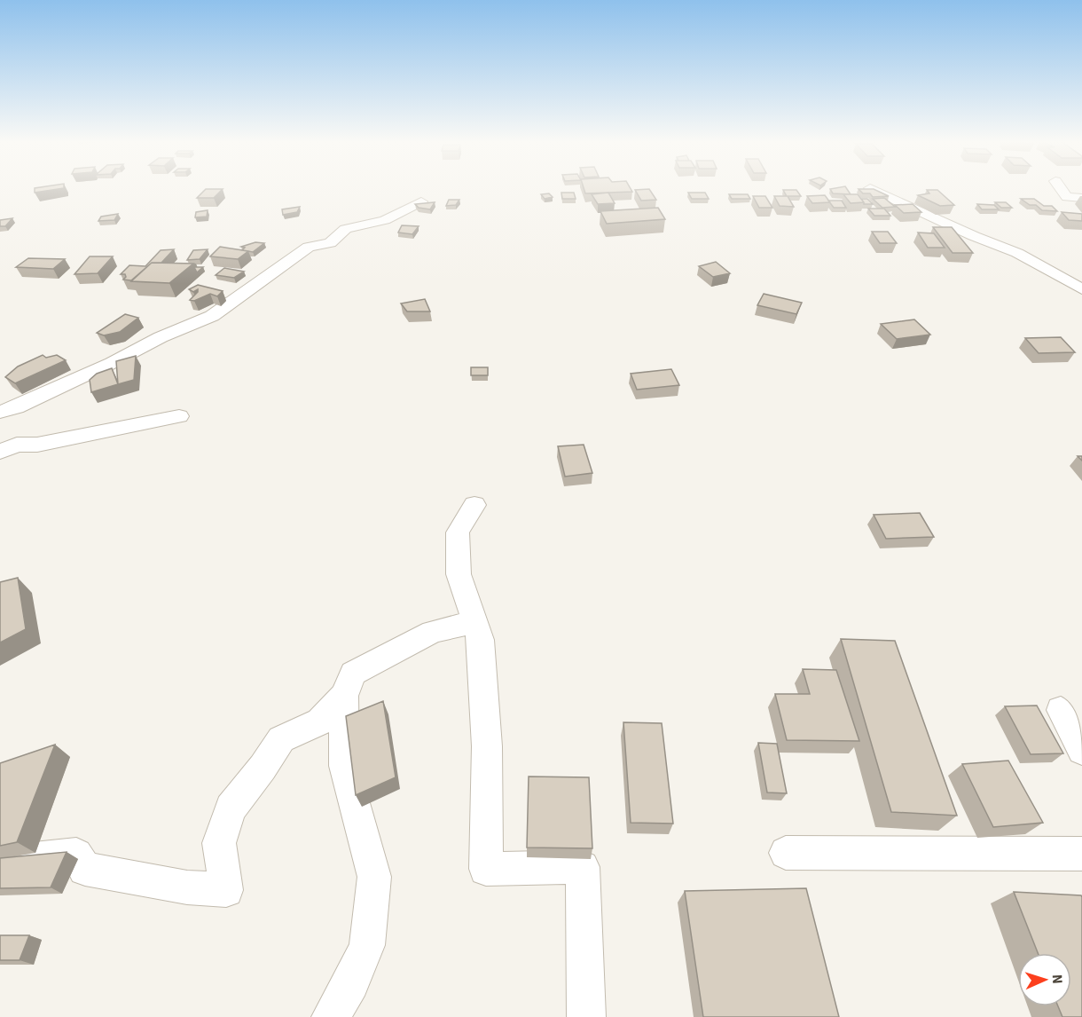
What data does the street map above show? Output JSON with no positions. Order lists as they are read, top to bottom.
{
  "north": "right"
}
